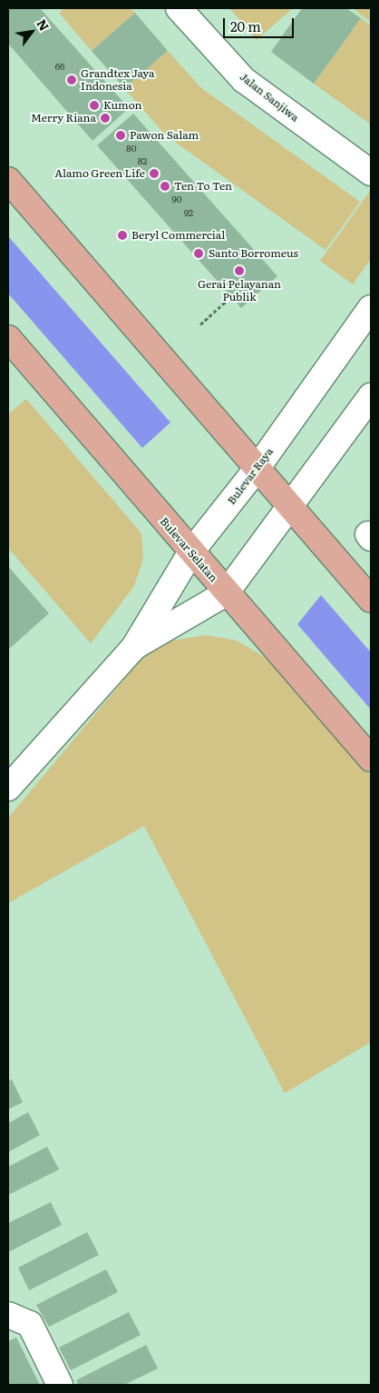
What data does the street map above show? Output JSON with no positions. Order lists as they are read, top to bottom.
{
  "streets": {
    "main road": ["Bulevar Selatan"],
    "street": ["Jalan Sanjiwa", "Bulevar Raya"]
  },
  "crossings": [
    ["Bulevar Raya", "Bulevar Selatan"]
  ],
  "places": [
    "Grandtex Jaya Indonesia",
    "Kumon",
    "Merry Riana",
    "Pawon Salam",
    "Alamo Green Life",
    "Ten To Ten",
    "Beryl Commercial",
    "Santo Borromeus",
    "Gerai Pelayanan Publik"
  ],
  "house_numbers": [
    "66",
    "80",
    "82",
    "90",
    "92"
  ],
  "scale_bar": "20 m",
  "north": "top right"
}
